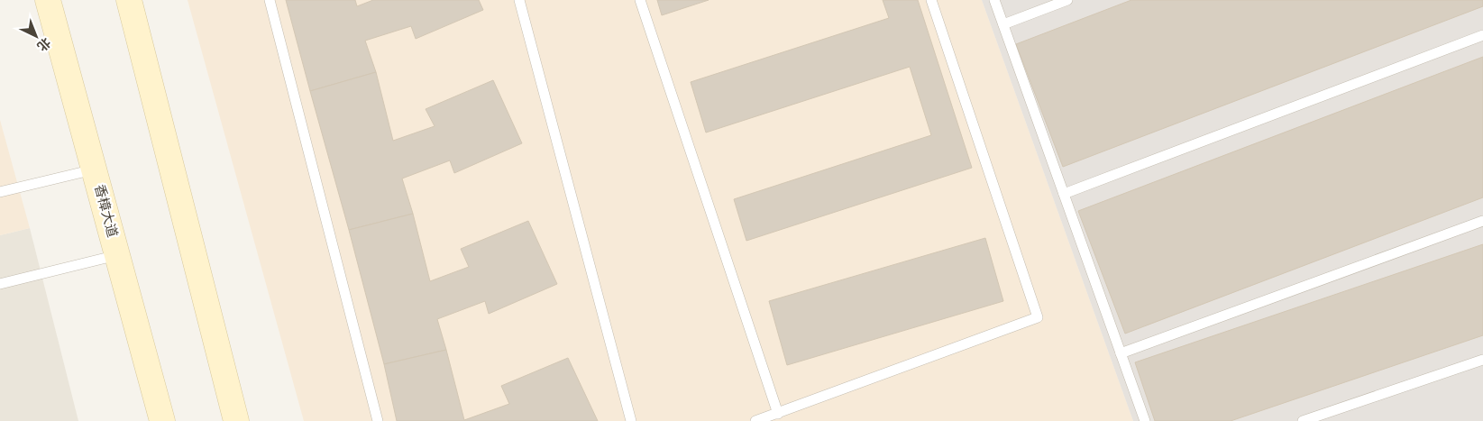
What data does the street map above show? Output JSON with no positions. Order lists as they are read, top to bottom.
{
  "streets": {
    "main road": ["香樟大道"]
  },
  "north": "bottom right"
}
